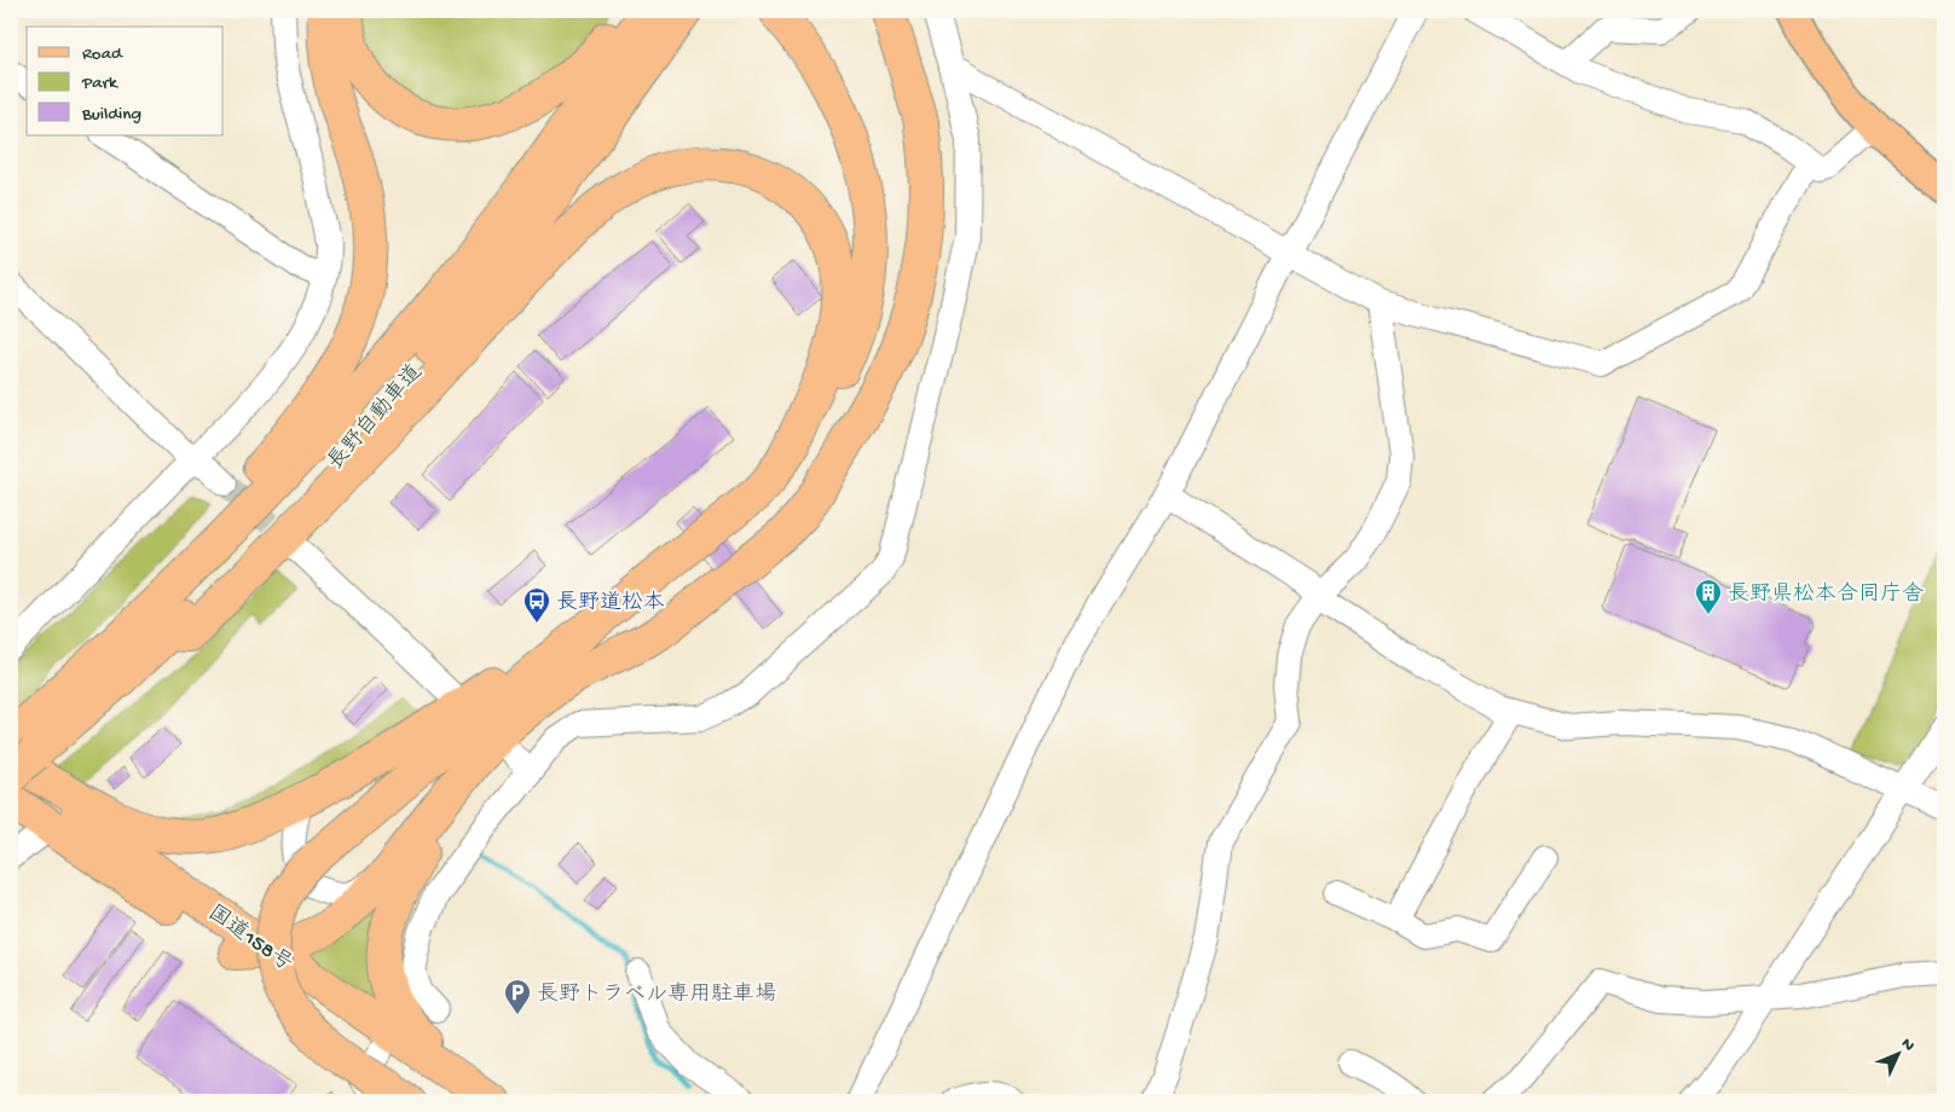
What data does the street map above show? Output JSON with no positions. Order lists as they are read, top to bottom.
{
  "streets": {
    "highway": ["長野自動車道", "国道158号"]
  },
  "crossings": [
    ["長野自動車道", "国道158号"]
  ],
  "places": {
    "building": ["長野県松本合同庁舎"],
    "bus stop": ["長野道松本"],
    "parking": ["長野トラベル専用駐車場"]
  },
  "legend": ["Road", "Park", "Building"],
  "north": "top right"
}
